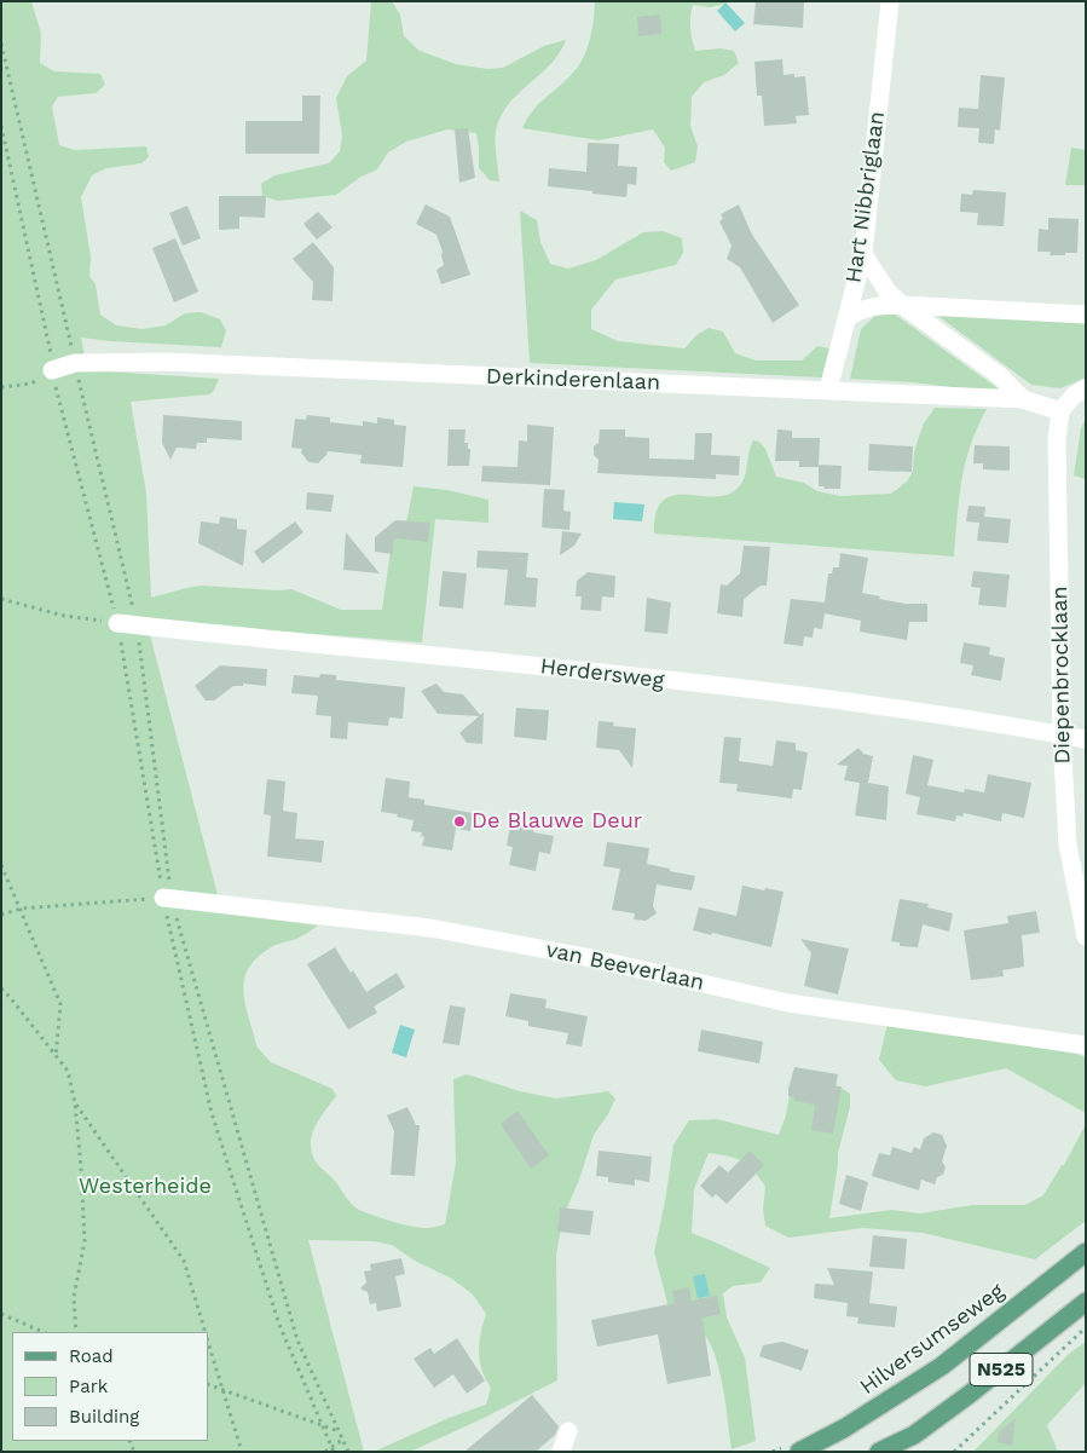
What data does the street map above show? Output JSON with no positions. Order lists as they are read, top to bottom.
{
  "streets": {
    "main road": ["Hilversumseweg", "N525"],
    "street": [
      "Hart Nibbriglaan",
      "Derkinderenlaan",
      "Herdersweg",
      "Diepenbrocklaan",
      "van Beeverlaan"
    ]
  },
  "crossings": [
    ["Hart Nibbriglaan", "Derkinderenlaan"],
    ["Derkinderenlaan", "Diepenbrocklaan"],
    ["Herdersweg", "Diepenbrocklaan"]
  ],
  "parks": ["Westerheide"],
  "places": ["De Blauwe Deur"],
  "legend": ["Road", "Park", "Building"]
}
